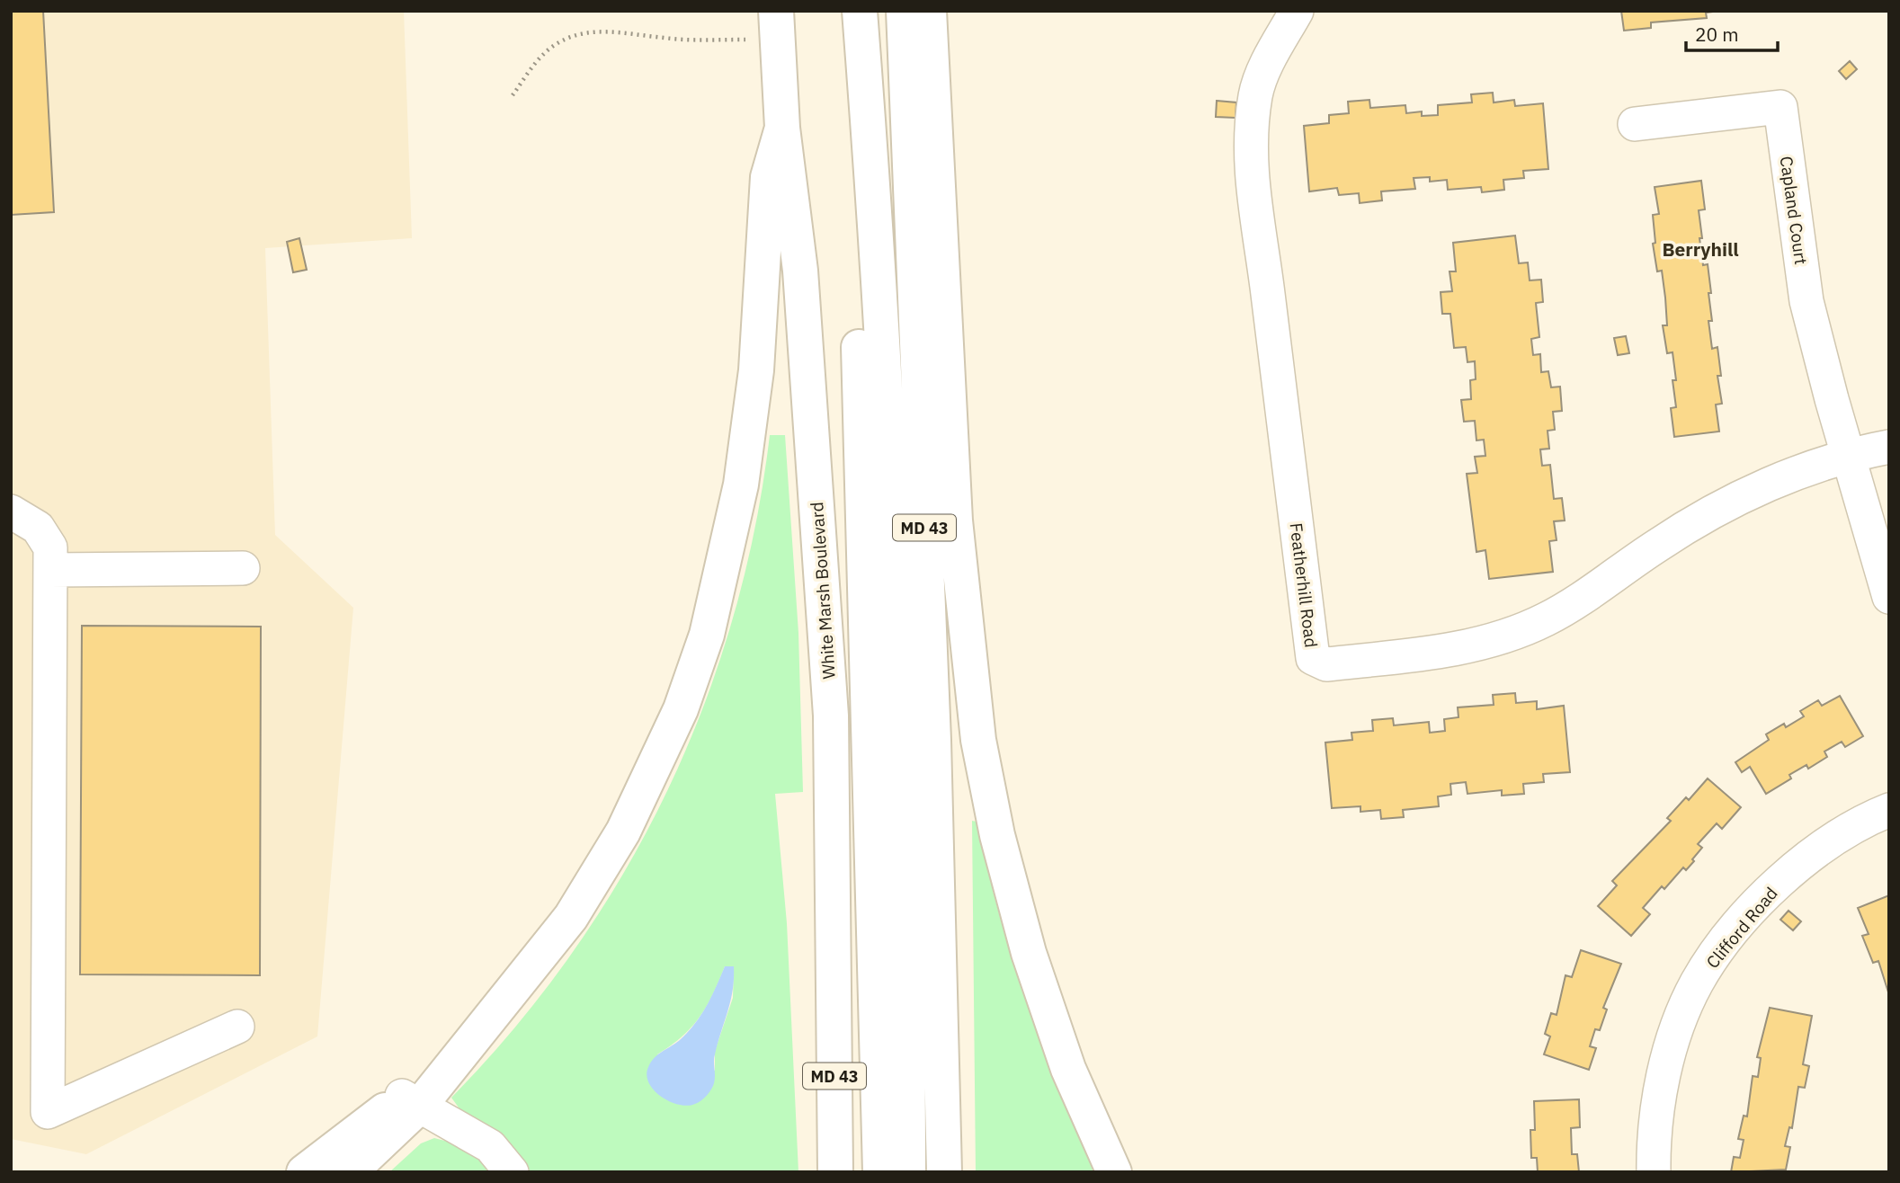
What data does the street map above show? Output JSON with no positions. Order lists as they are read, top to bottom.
{
  "streets": {
    "highway": ["MD 43", "White Marsh Boulevard"],
    "street": ["Capland Court", "Featherhill Road", "Clifford Road"]
  },
  "crossings": [
    ["Capland Court", "Featherhill Road"]
  ],
  "districts": ["Berryhill"],
  "scale_bar": "20 m"
}
